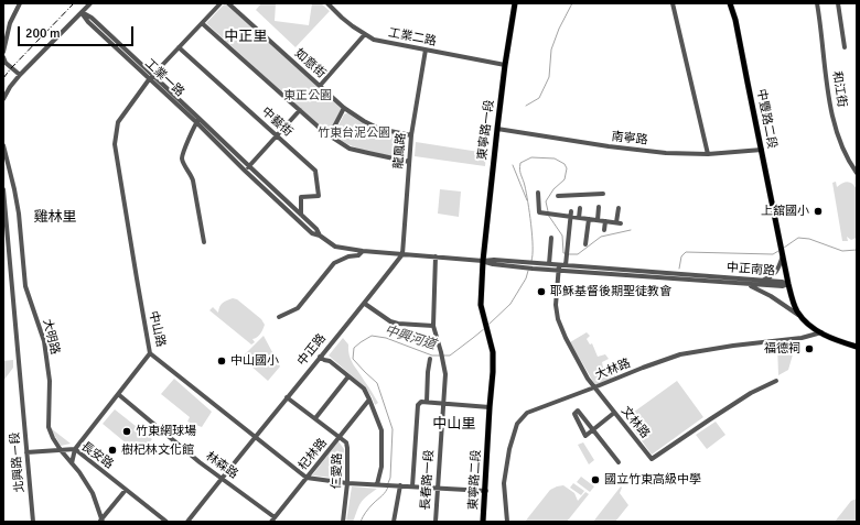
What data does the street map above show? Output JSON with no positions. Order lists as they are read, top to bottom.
{
  "streets": {
    "main road": ["中豐路二段", "東寧路一段", "東寧路二段"],
    "street": [
      "工業二路",
      "如意街",
      "工業一路",
      "和江街",
      "中藝街",
      "南寧路",
      "龍鳳路",
      "中正南路",
      "中山路",
      "大明路",
      "中正路",
      "大林路",
      "文林路",
      "杞林路",
      "長安路",
      "北興路ㄧ段",
      "林森路",
      "仁愛路",
      "長春路一段"
    ]
  },
  "crossings": [
    ["工業二路", "東寧路一段"],
    ["工業二路", "龍鳳路"],
    ["如意街", "龍鳳路"],
    ["工業一路", "中藝街"],
    ["工業一路", "龍鳳路"],
    ["工業一路", "中山路"],
    ["工業一路", "中正路"],
    ["中豐路二段", "南寧路"],
    ["中藝街", "中山路"],
    ["東寧路一段", "南寧路"],
    ["東寧路一段", "中正南路"],
    ["東寧路一段", "東寧路二段"],
    ["龍鳳路", "中正路"],
    ["中正南路", "文林路"],
    ["中正南路", "東寧路二段"],
    ["中山路", "中正路"],
    ["中山路", "杞林路"],
    ["大明路", "長安路"],
    ["中正路", "林森路"],
    ["中正路", "仁愛路"],
    ["大林路", "文林路"],
    ["杞林路", "林森路"],
    ["杞林路", "仁愛路"],
    ["長安路", "北興路ㄧ段"]
  ],
  "districts": ["中正里", "雞林里", "中山里"],
  "water": ["中興河道"],
  "parks": ["東正公園", "竹東台泥公園"],
  "places": [
    "上舘國小",
    "耶穌基督後期聖徒教會",
    "福德祠",
    "中山國小",
    "竹東網球場",
    "樹杞林文化館",
    "國立竹東高級中學"
  ],
  "scale_bar": "200 m"
}
